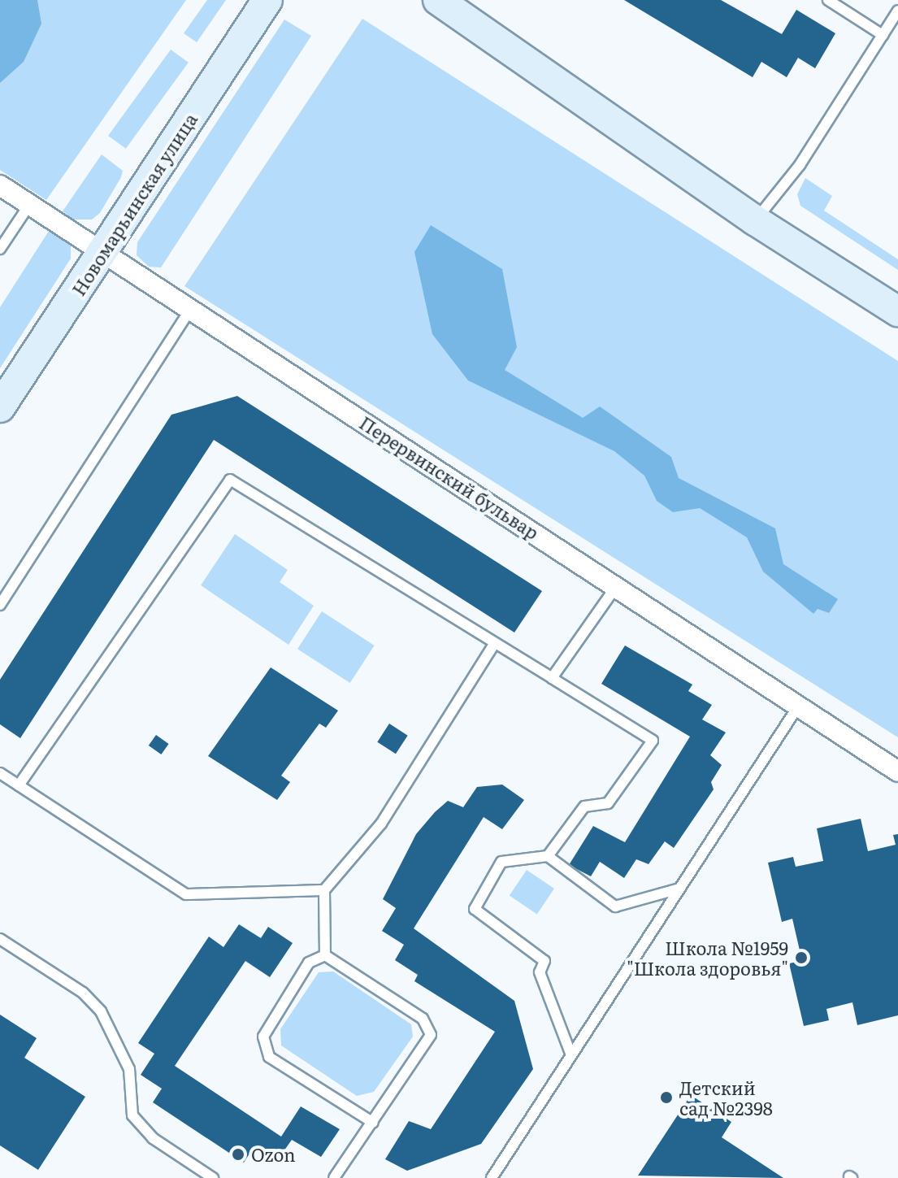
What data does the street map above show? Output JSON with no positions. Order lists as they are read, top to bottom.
{
  "streets": {
    "street": ["Новомарьинская улица", "Перервинский бульвар"]
  },
  "crossings": [
    ["Новомарьинская улица", "Перервинский бульвар"]
  ],
  "places": ["Школа №1959 \"Школа здоровья\"", "Детский сад №2398", "Ozon"]
}
